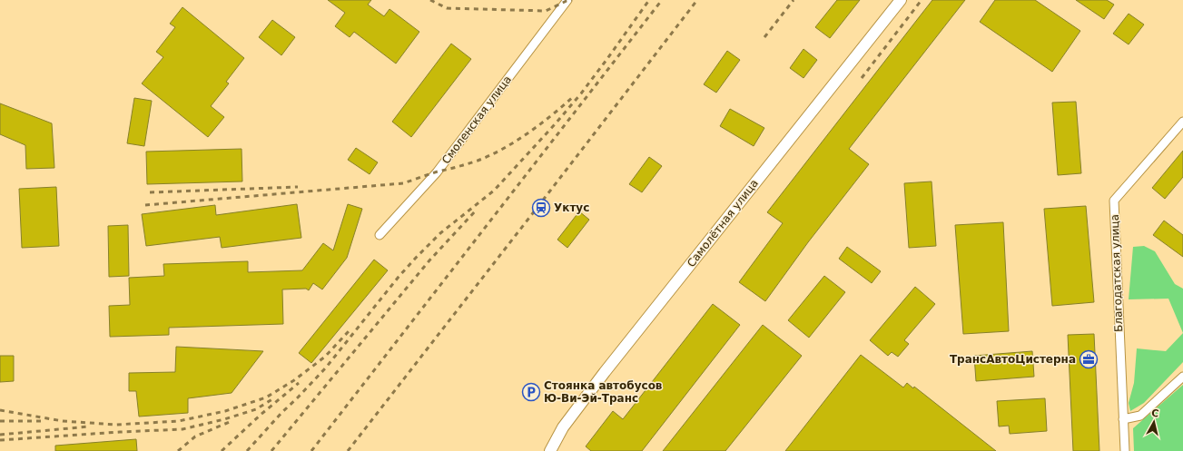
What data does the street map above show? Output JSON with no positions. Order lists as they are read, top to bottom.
{
  "streets": {
    "main road": ["Самолётная улица"],
    "street": ["Смоленская улица", "Благодатская улица"]
  },
  "places": {
    "station": ["Уктус"],
    "office": ["ТрансАвтоЦистерна"],
    "parking": ["Стоянка автобусов Ю-Ви-Эй-Транс"]
  },
  "north": "top"
}
